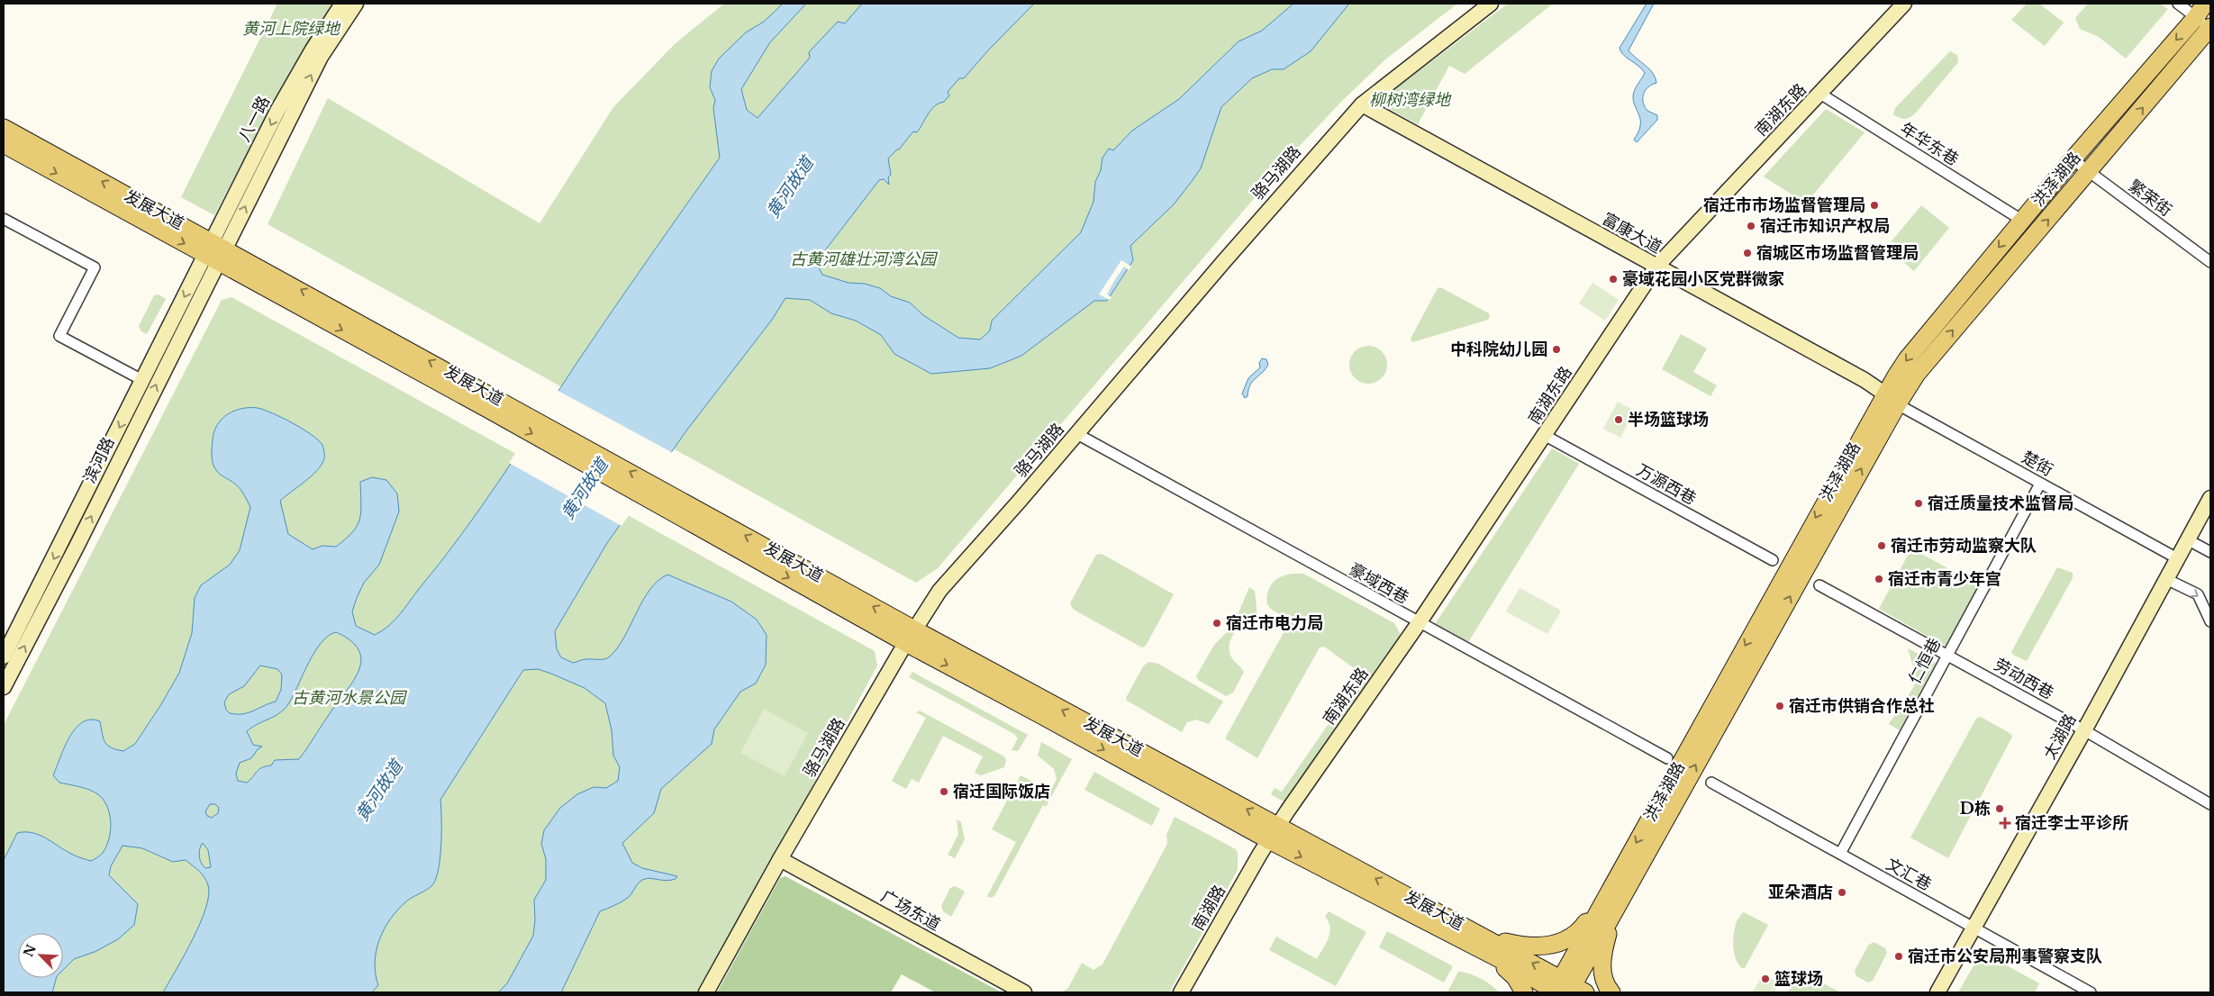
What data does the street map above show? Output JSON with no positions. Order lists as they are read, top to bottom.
{
  "streets": {
    "main road": ["洪泽湖路", "发展大道"],
    "street": [
      "南湖东路",
      "八一路",
      "年华东巷",
      "骆马湖路",
      "繁荣街",
      "富康大道",
      "滨河路",
      "楚街",
      "万源西巷",
      "豪域西巷",
      "仁恒巷",
      "劳动西巷",
      "太湖路",
      "文汇巷",
      "南湖路",
      "广场东道"
    ]
  },
  "crossings": [
    ["南湖东路", "年华东巷"],
    ["南湖东路", "发展大道"],
    ["南湖东路", "富康大道"],
    ["南湖东路", "万源西巷"],
    ["南湖东路", "豪域西巷"],
    ["南湖东路", "南湖路"],
    ["八一路", "发展大道"],
    ["八一路", "滨河路"],
    ["年华东巷", "洪泽湖路"],
    ["骆马湖路", "发展大道"],
    ["骆马湖路", "富康大道"],
    ["骆马湖路", "豪域西巷"],
    ["骆马湖路", "广场东道"],
    ["洪泽湖路", "繁荣街"],
    ["洪泽湖路", "发展大道"],
    ["洪泽湖路", "富康大道"],
    ["洪泽湖路", "楚街"],
    ["发展大道", "滨河路"],
    ["发展大道", "南湖路"],
    ["富康大道", "楚街"],
    ["楚街", "仁恒巷"],
    ["楚街", "太湖路"],
    ["仁恒巷", "劳动西巷"],
    ["仁恒巷", "文汇巷"],
    ["劳动西巷", "太湖路"],
    ["太湖路", "文汇巷"]
  ],
  "water": ["黄河故道"],
  "parks": [
    "黄河上院绿地",
    "柳树湾绿地",
    "古黄河雄壮河湾公园",
    "古黄河水景公园"
  ],
  "places": {
    "other": [
      "宿迁市市场监督管理局",
      "宿迁市知识产权局",
      "宿城区市场监督管理局",
      "豪域花园小区党群微家",
      "中科院幼儿园",
      "半场篮球场",
      "宿迁质量技术监督局",
      "宿迁市劳动监察大队",
      "宿迁市青少年宫",
      "宿迁市电力局",
      "宿迁市供销合作总社",
      "宿迁国际饭店",
      "D栋",
      "亚朵酒店",
      "宿迁市公安局刑事警察支队",
      "篮球场"
    ],
    "health": ["宿迁李士平诊所"]
  },
  "north": "top left"
}
